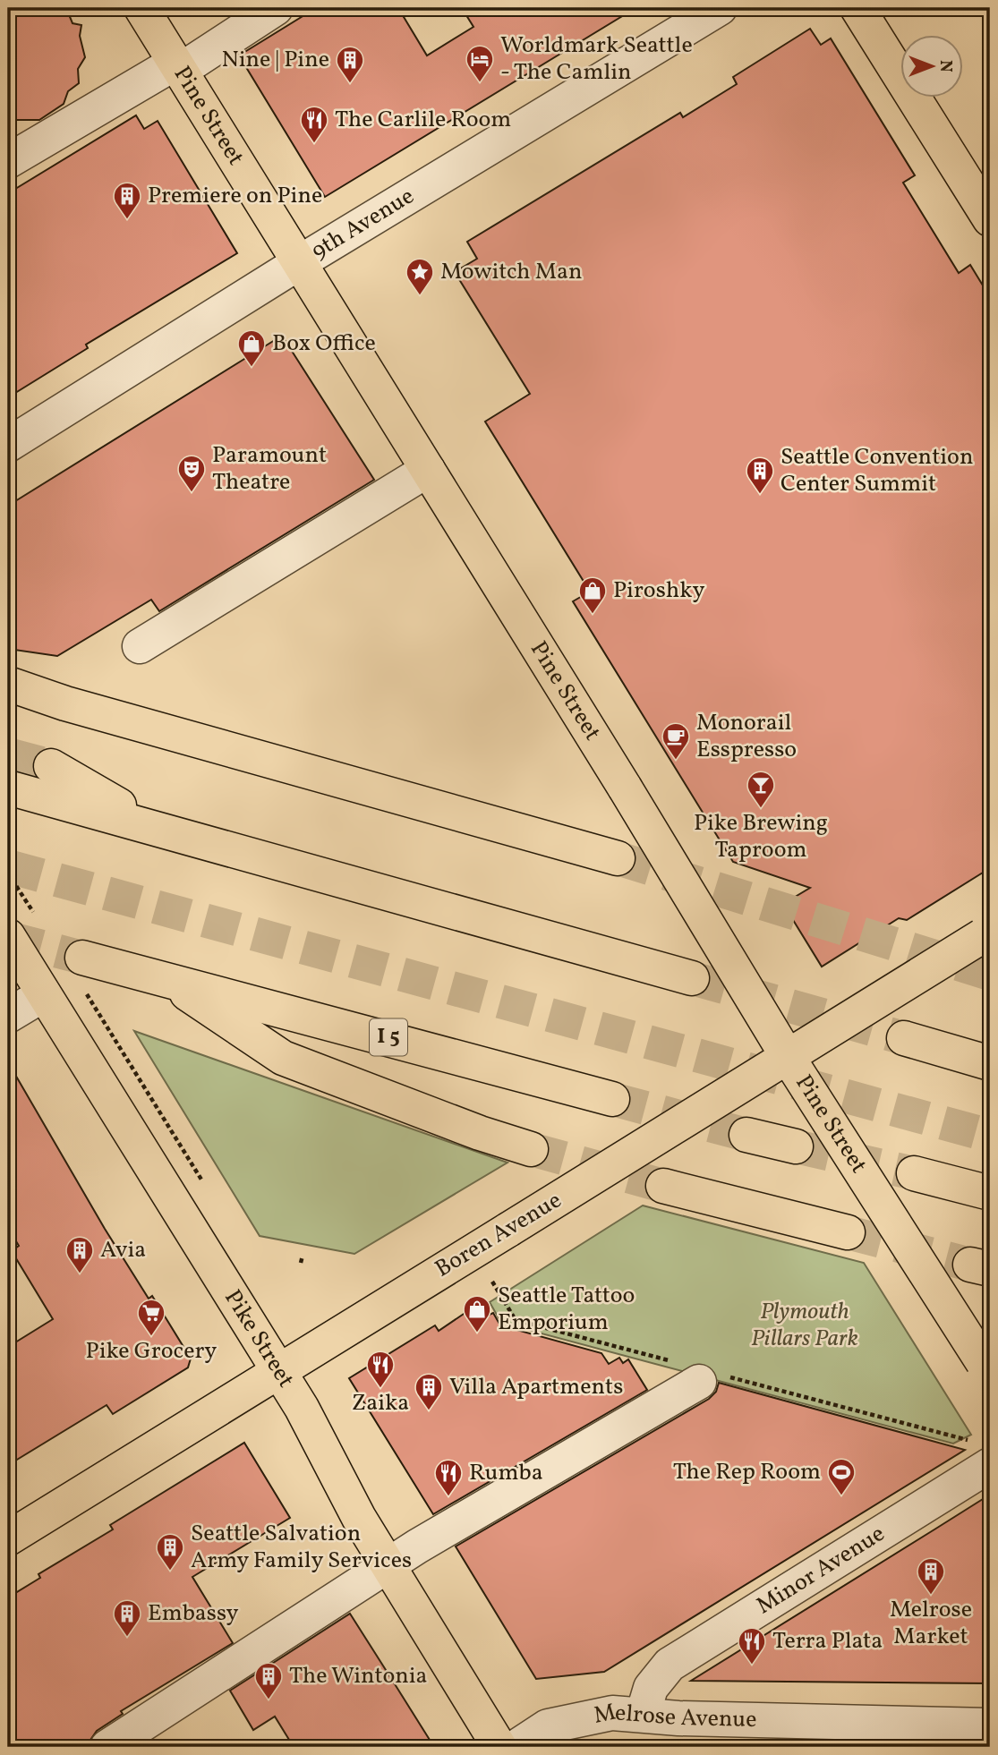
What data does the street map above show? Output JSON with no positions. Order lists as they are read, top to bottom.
{
  "streets": {
    "main road": [
      "Pine Street",
      "I 5",
      "Boren Avenue",
      "Pike Street"
    ],
    "street": ["9th Avenue", "Minor Avenue", "Melrose Avenue"]
  },
  "crossings": [
    ["Pine Street", "9th Avenue"],
    ["Pine Street", "Boren Avenue"],
    ["Boren Avenue", "Pike Street"],
    ["Minor Avenue", "Melrose Avenue"]
  ],
  "parks": ["Plymouth Pillars Park"],
  "places": {
    "hotel": ["Worldmark Seattle - The Camlin"],
    "building": [
      "Nine | Pine",
      "Premiere on Pine",
      "Seattle Convention Center Summit",
      "Avia",
      "Villa Apartments",
      "Seattle Salvation Army Family Services",
      "Melrose Market",
      "Embassy",
      "The Wintonia"
    ],
    "restaurant": [
      "The Carlile Room",
      "Zaika",
      "Rumba",
      "Terra Plata"
    ],
    "place": ["Mowitch Man"],
    "shop": ["Box Office", "Piroshky", "Seattle Tattoo Emporium"],
    "theatre": ["Paramount Theatre"],
    "cafe": ["Monorail Esspresso"],
    "bar": ["Pike Brewing Taproom"],
    "supermarket": ["Pike Grocery"],
    "sports": ["The Rep Room"]
  },
  "north": "right"
}
